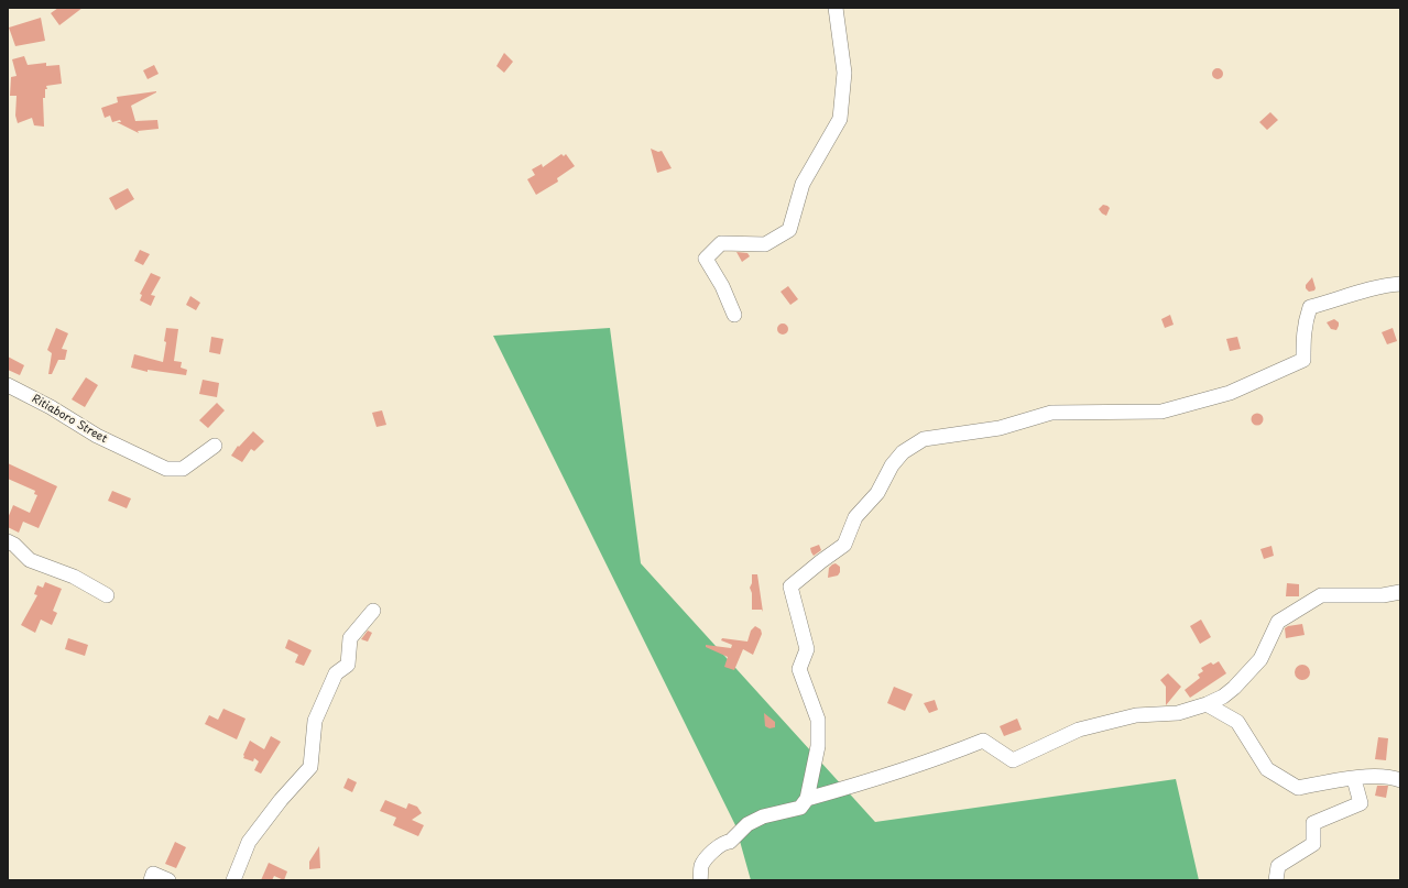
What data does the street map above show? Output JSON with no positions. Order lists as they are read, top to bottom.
{
  "streets": {
    "street": ["Ritiaboro Street"]
  }
}
